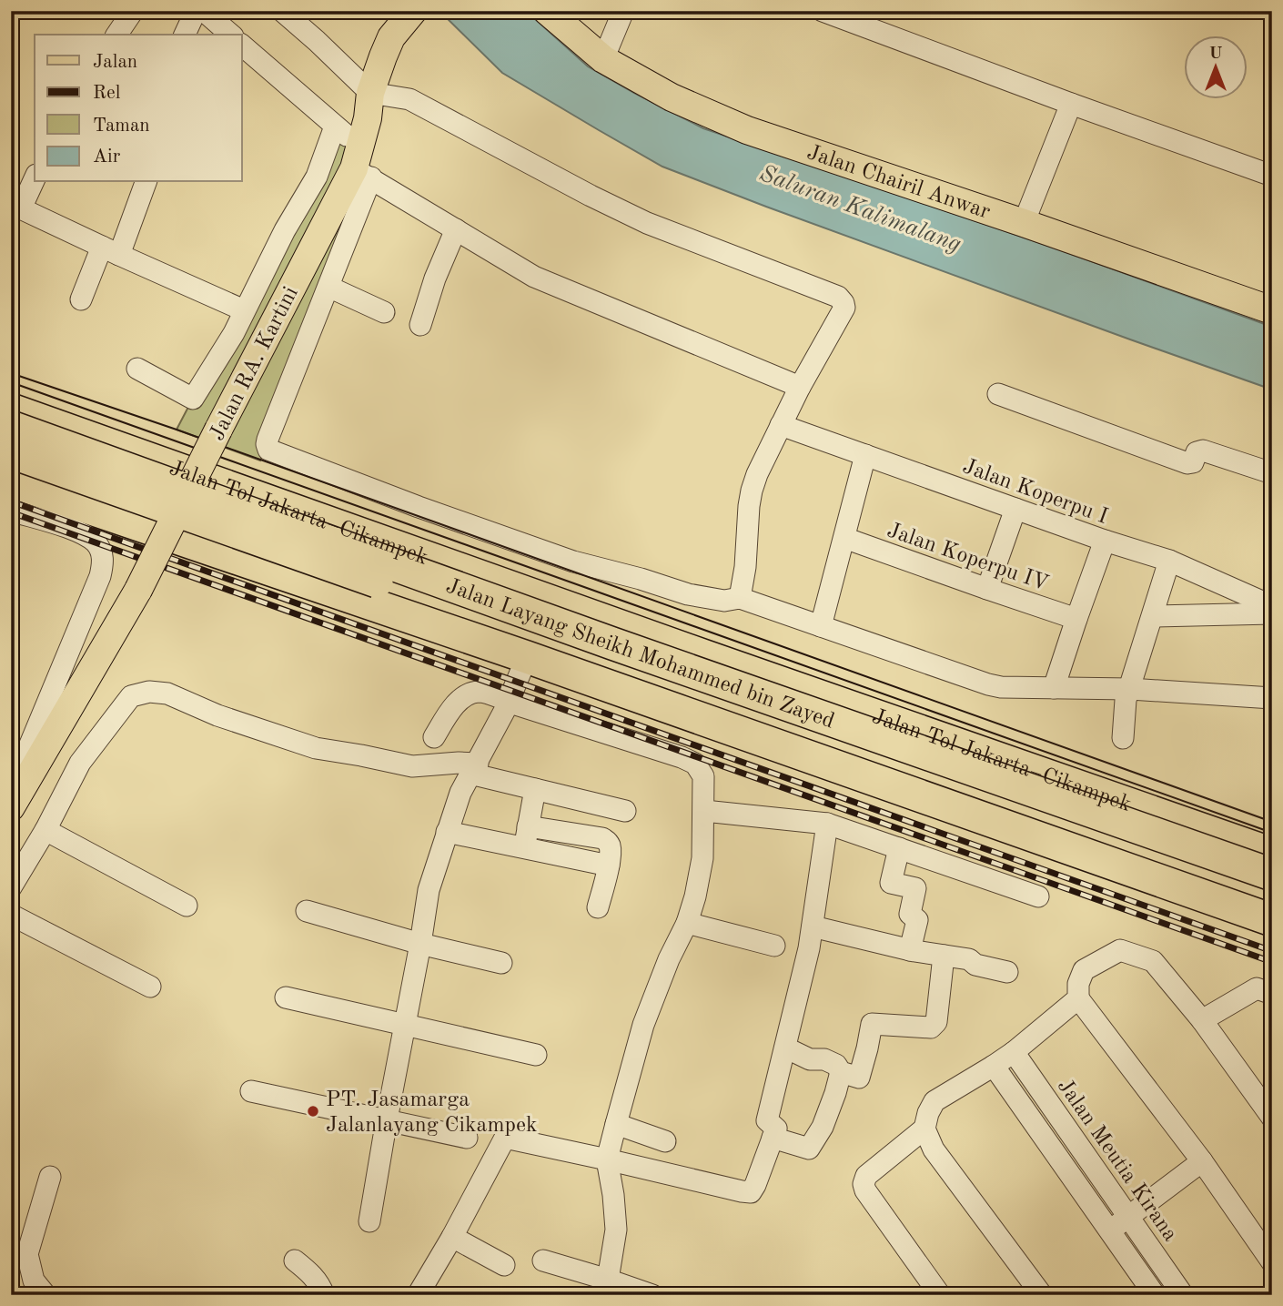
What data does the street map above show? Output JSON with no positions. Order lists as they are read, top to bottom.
{
  "streets": {
    "highway": ["Jalan Tol Jakarta–Cikampek", "Jalan Layang Sheikh Mohammed bin Zayed"],
    "main road": ["Jalan Chairil Anwar", "Jalan RA. Kartini"],
    "street": ["Jalan Koperpu I", "Jalan Koperpu IV", "Jalan Meutia Kirana"]
  },
  "water": ["Saluran Kalimalang"],
  "places": ["PT. Jasamarga Jalanlayang Cikampek"],
  "legend": [
    "Jalan",
    "Rel",
    "Taman",
    "Air"
  ],
  "north": "top"
}
